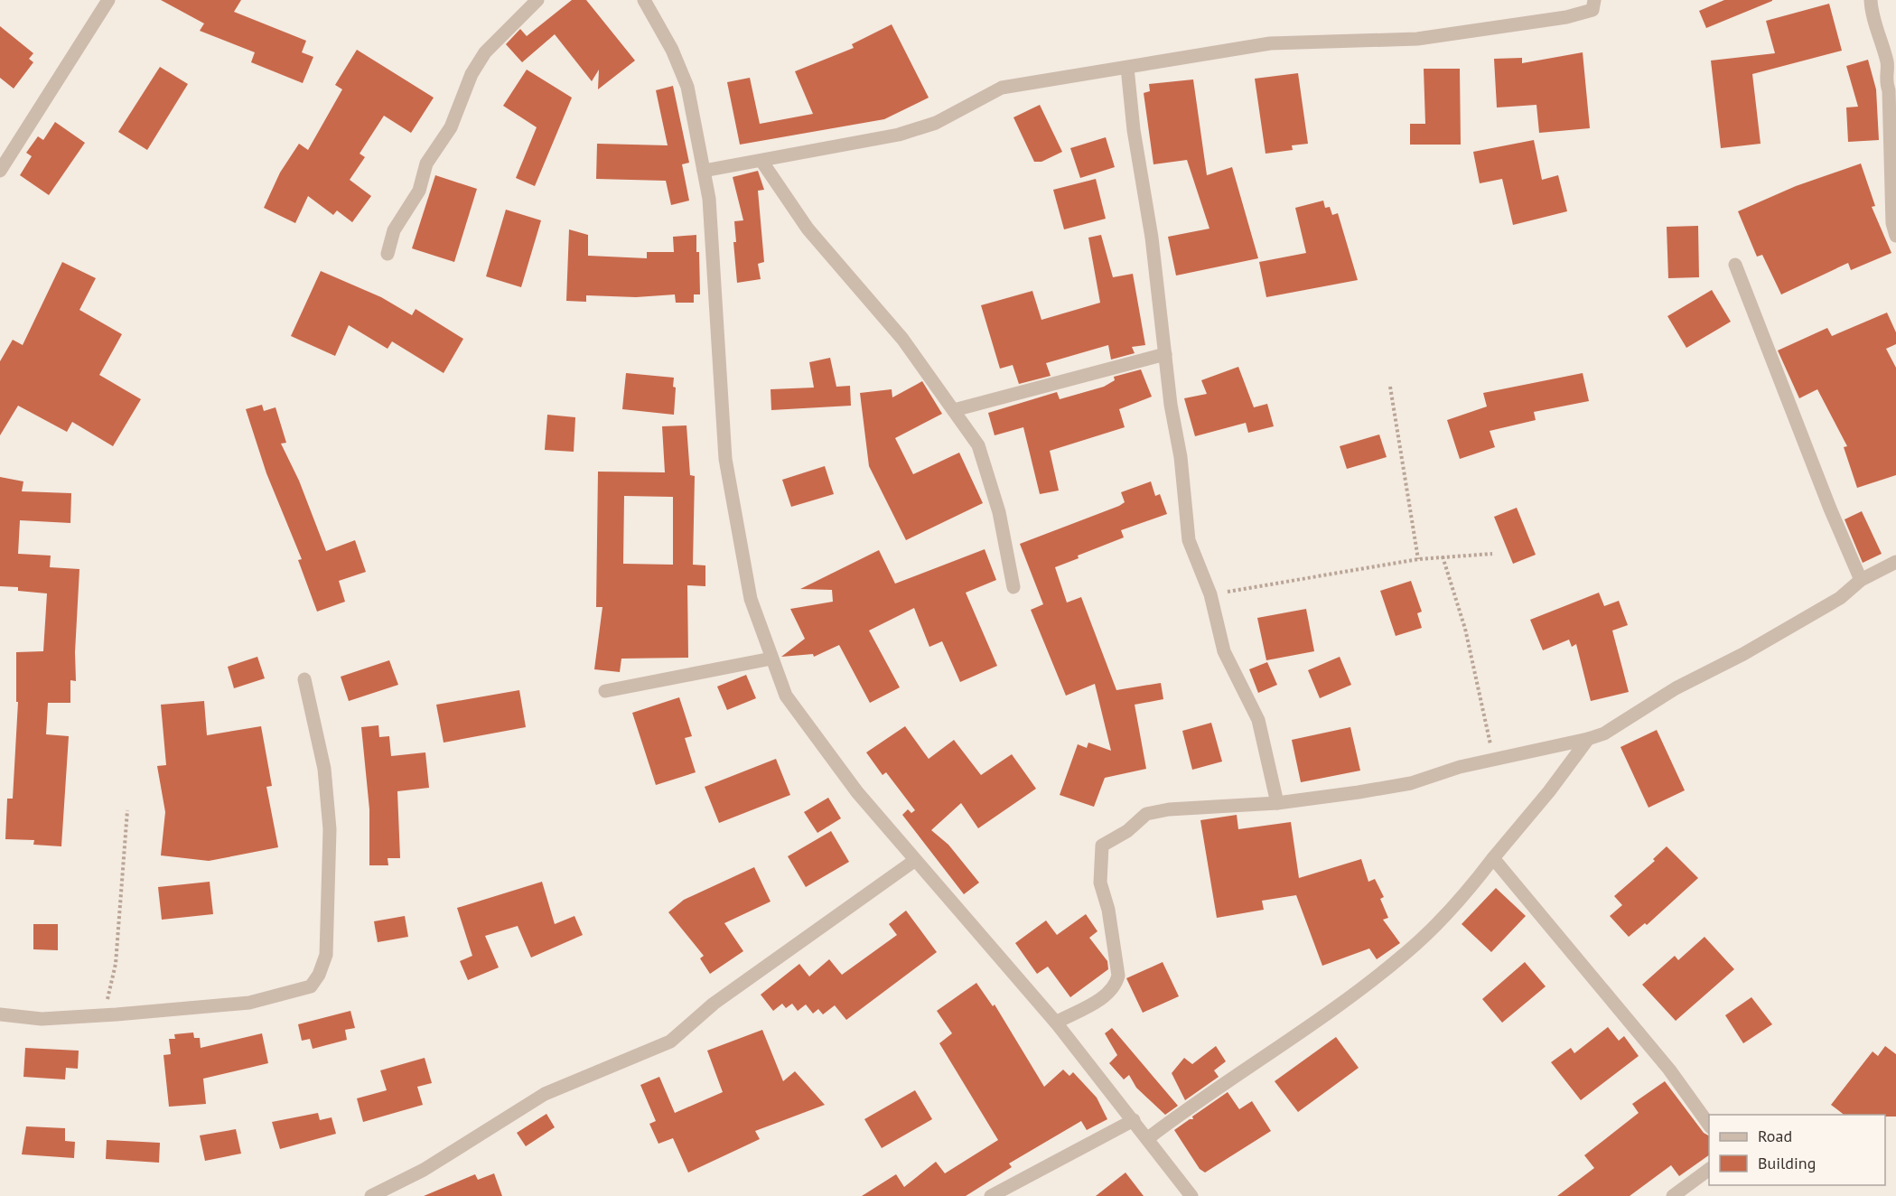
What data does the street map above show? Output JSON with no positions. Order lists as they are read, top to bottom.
{
  "legend": ["Road", "Building"]
}
